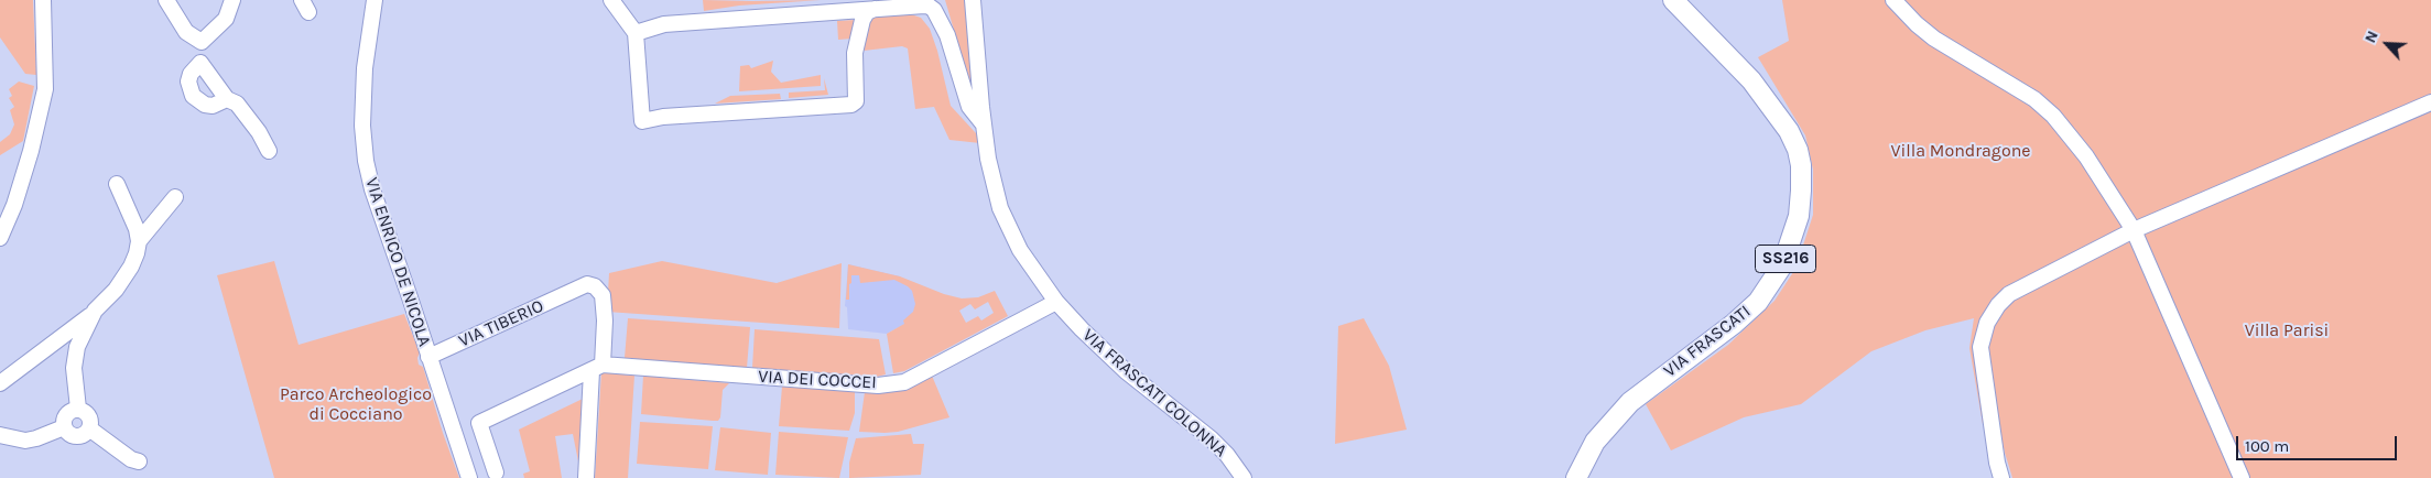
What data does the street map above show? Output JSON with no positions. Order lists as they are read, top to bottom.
{
  "streets": {
    "main road": ["SS216", "VIA FRASCATI"],
    "street": [
      "VIA ENRICO DE NICOLA",
      "VIA TIBERIO",
      "VIA DEI COCCEI",
      "VIA FRASCATI COLONNA"
    ]
  },
  "crossings": [
    ["VIA ENRICO DE NICOLA", "VIA TIBERIO"],
    ["VIA TIBERIO", "VIA DEI COCCEI"],
    ["VIA DEI COCCEI", "VIA FRASCATI COLONNA"]
  ],
  "parks": ["Villa Mondragone", "Villa Parisi", "Parco Archeologico di Cocciano"],
  "scale_bar": "100 m",
  "north": "top left"
}
